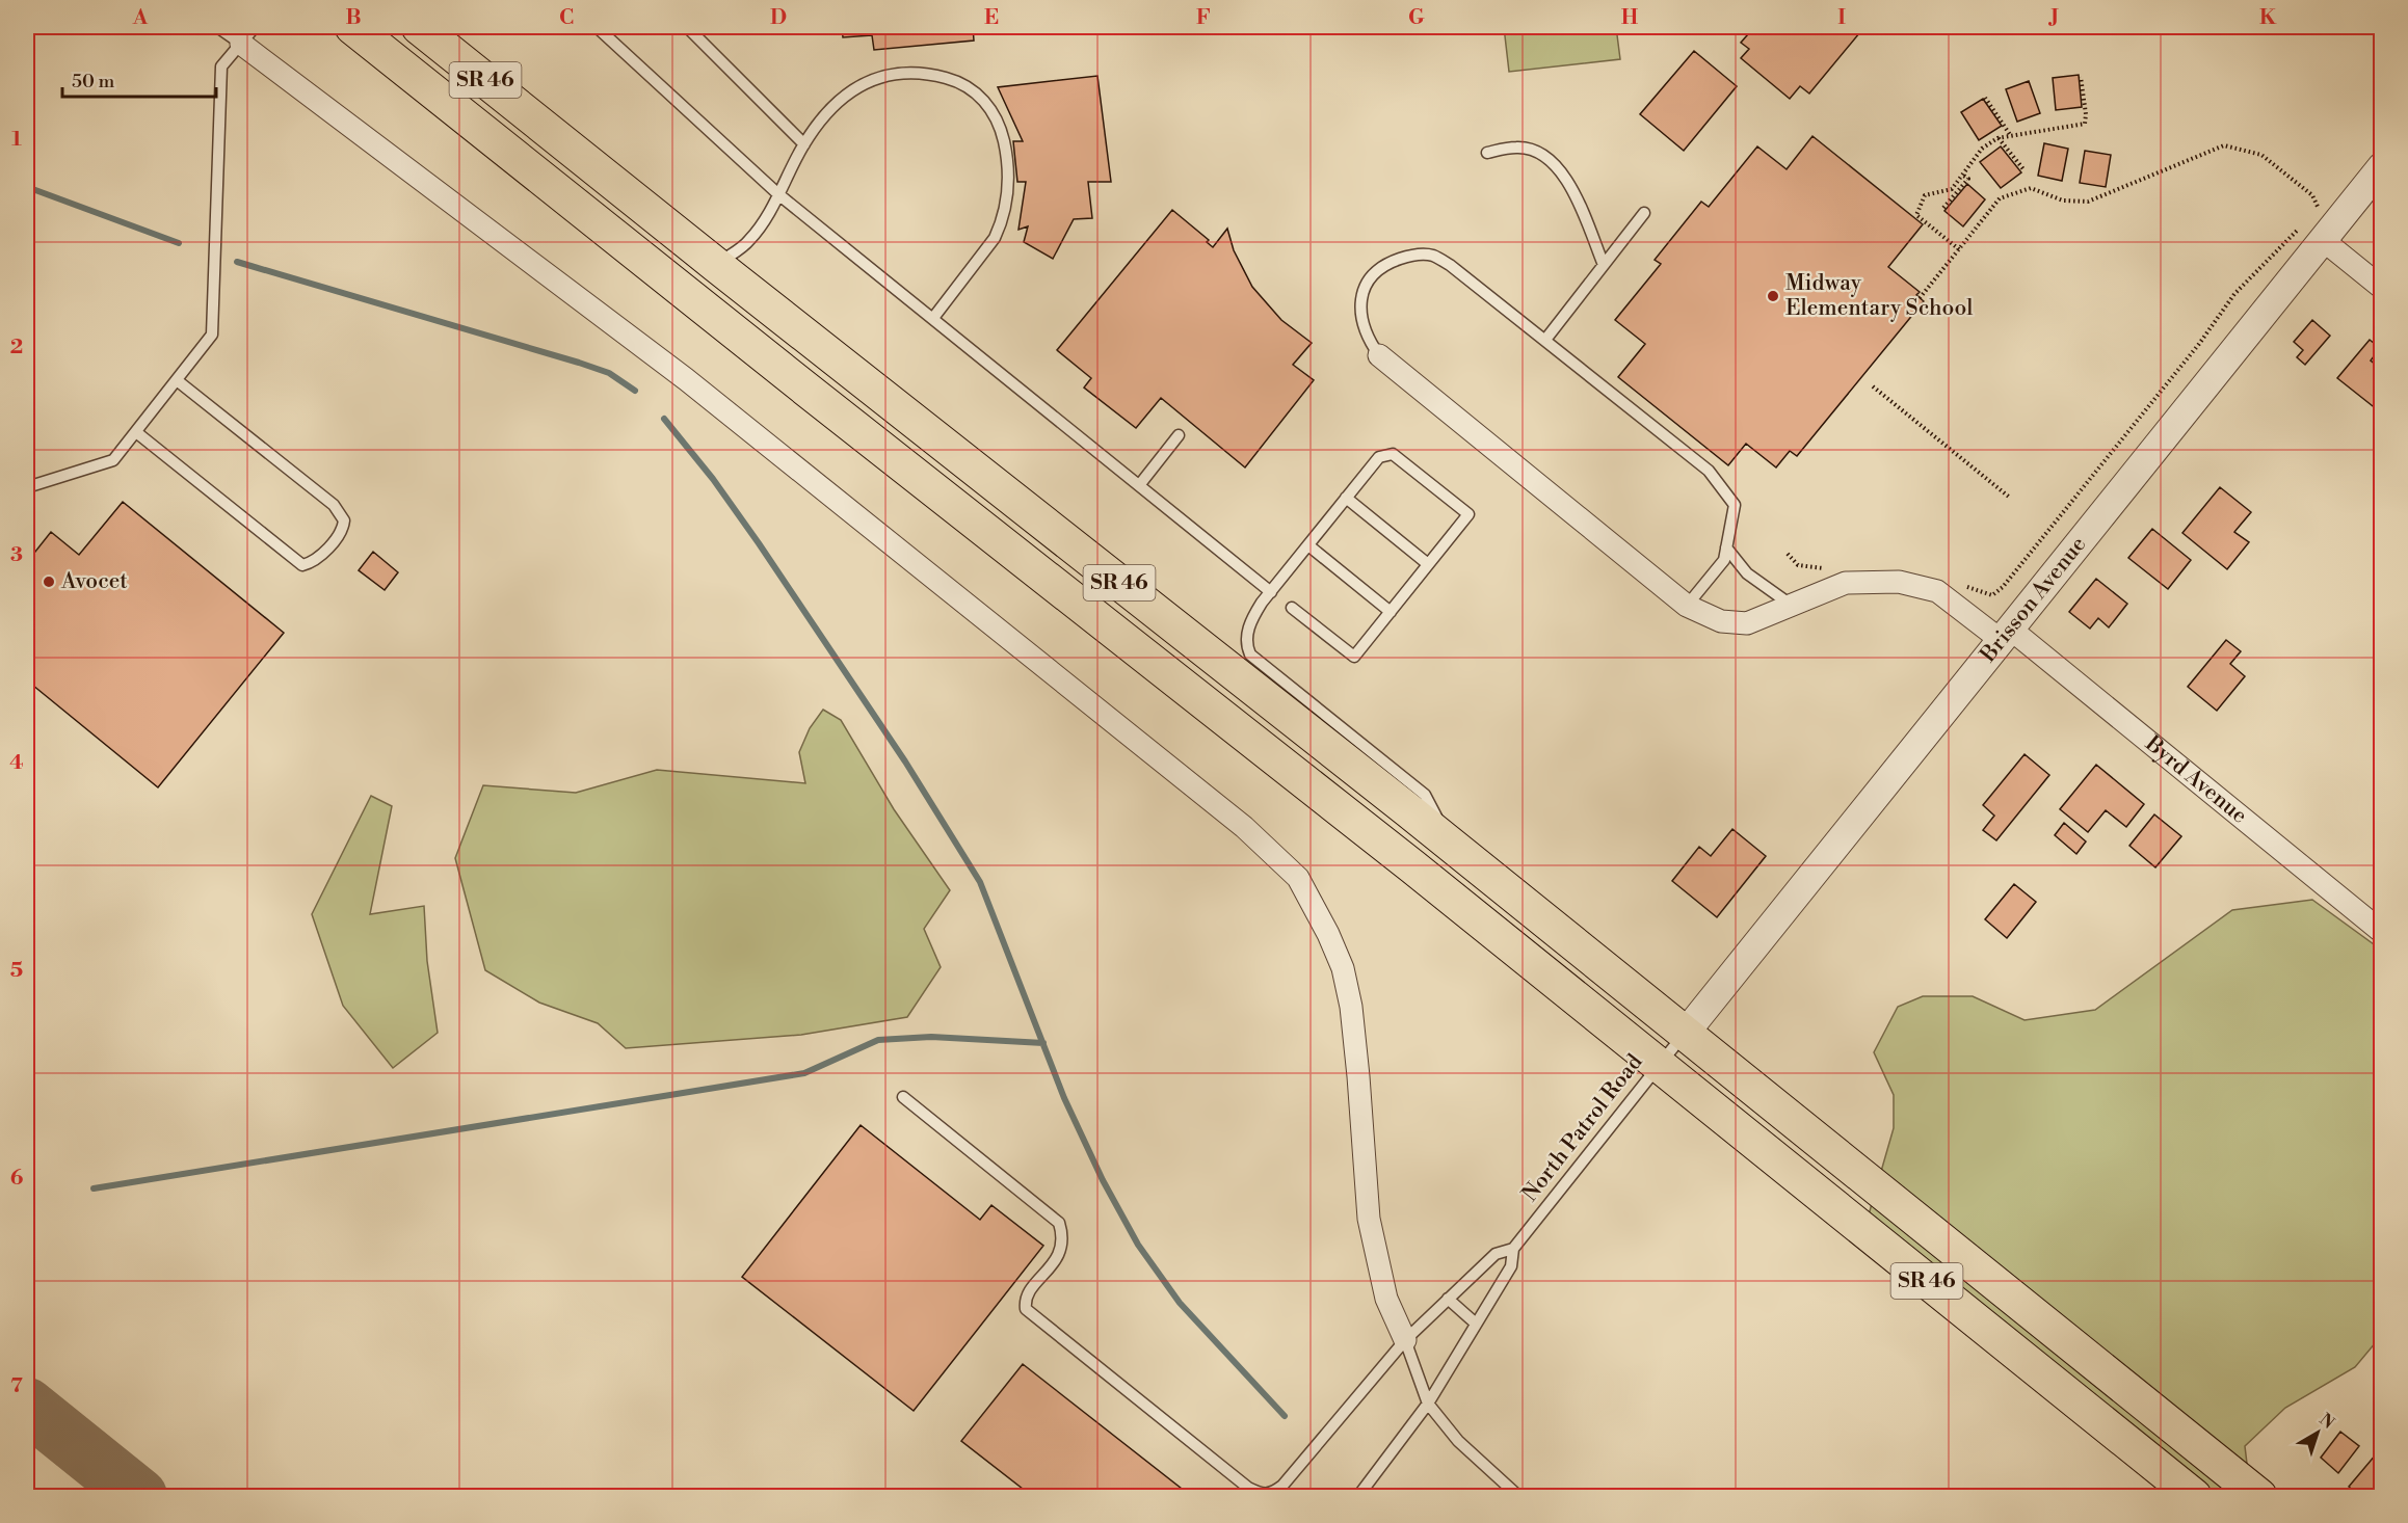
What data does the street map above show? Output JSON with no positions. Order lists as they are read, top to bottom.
{
  "streets": {
    "main road": ["SR 46"],
    "street": ["Brisson Avenue", "Byrd Avenue"],
    "lane": ["North Patrol Road"]
  },
  "crossings": [
    ["SR 46", "Brisson Avenue"],
    ["SR 46", "North Patrol Road"],
    ["Brisson Avenue", "Byrd Avenue"],
    ["Brisson Avenue", "North Patrol Road"]
  ],
  "places": ["Midway Elementary School", "Avocet"],
  "scale_bar": "50 m",
  "north": "top right",
  "grid": {
    "columns": [
      "A",
      "B",
      "C",
      "D",
      "E",
      "F",
      "G",
      "H",
      "I",
      "J",
      "K"
    ],
    "rows": [
      "1",
      "2",
      "3",
      "4",
      "5",
      "6",
      "7"
    ]
  }
}
